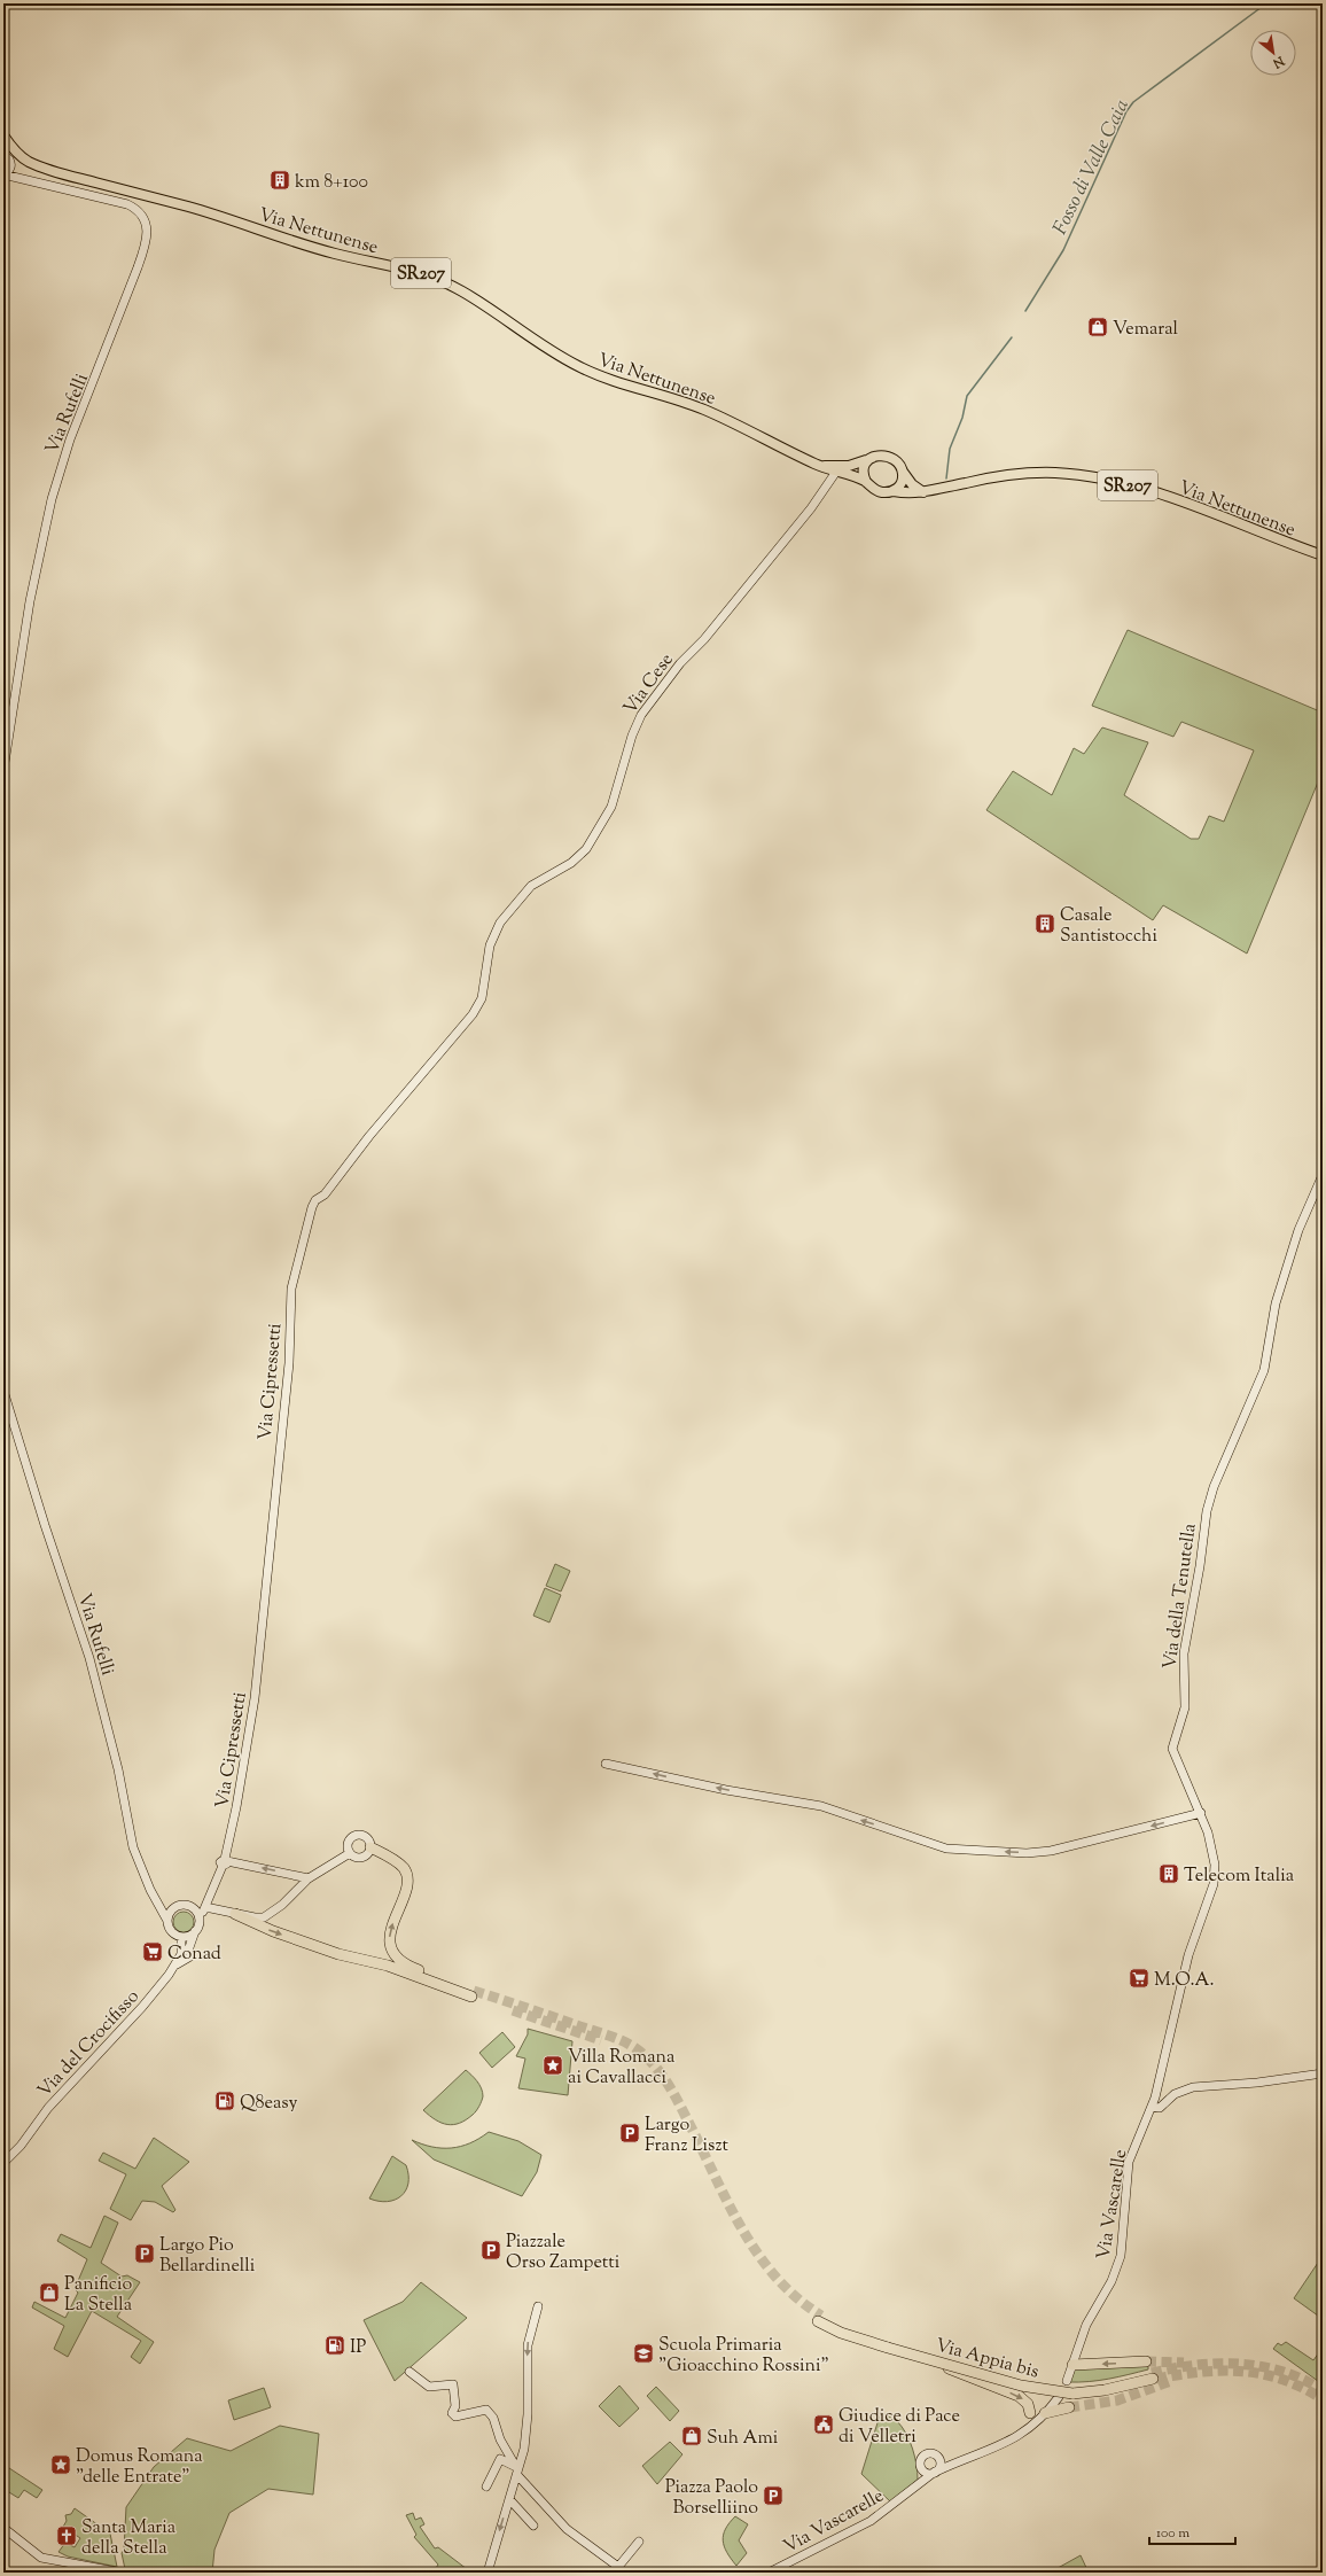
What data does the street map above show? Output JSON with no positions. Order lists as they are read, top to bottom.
{
  "streets": {
    "highway": ["Via Appia bis"],
    "main road": ["Via Nettunense", "SR207"],
    "street": [
      "Via Rufelli",
      "Via Cese",
      "Via Cipressetti",
      "Via della Tenutella",
      "Via del Crocifisso",
      "Via Vascarelle"
    ]
  },
  "crossings": [
    ["Via Nettunense", "Via Cese"],
    ["Via Rufelli", "Via Cipressetti"],
    ["Via Rufelli", "Via del Crocifisso"],
    ["Via Cese", "Via Cipressetti"],
    ["Via Cipressetti", "Via del Crocifisso"],
    ["Via della Tenutella", "Via Vascarelle"],
    ["Via Vascarelle", "Via Appia bis"]
  ],
  "water": ["Fosso di Valle Caia"],
  "places": {
    "building": ["km 8+100", "Casale Santistocchi", "Telecom Italia"],
    "shop": ["Vemaral", "Panificio La Stella", "Suh Ami"],
    "supermarket": ["Conad", "M.O.A."],
    "place": ["Villa Romana ai Cavallacci", "Domus Romana \"delle Entrate\""],
    "fuel station": ["Q8easy", "IP"],
    "parking": [
      "Largo Franz Liszt",
      "Piazzale Orso Zampetti",
      "Largo Pio Bellardinelli",
      "Piazza Paolo Borselliino"
    ],
    "school or university": ["Scuola Primaria \"Gioacchino Rossini\""],
    "public building": ["Giudice di Pace di Velletri"],
    "church": ["Santa Maria della Stella"]
  },
  "scale_bar": "100 m",
  "north": "bottom right"
}
